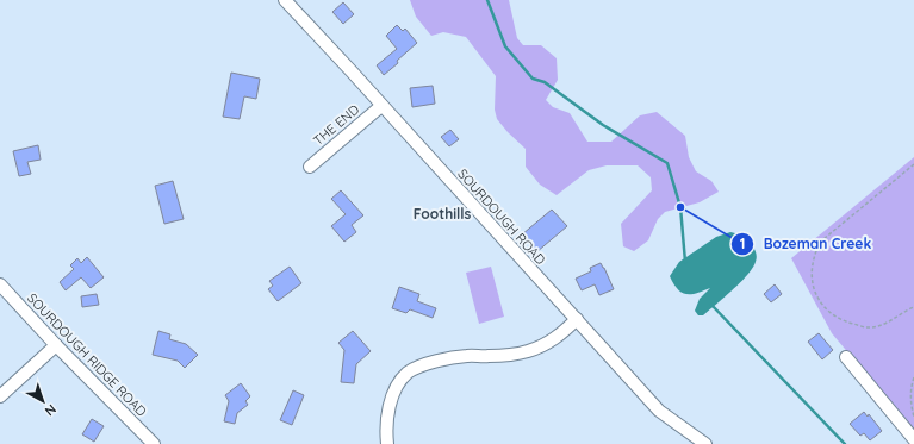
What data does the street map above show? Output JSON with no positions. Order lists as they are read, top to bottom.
{
  "streets": {
    "street": ["THE END", "SOURDOUGH ROAD", "SOURDOUGH RIDGE ROAD"]
  },
  "crossings": [
    ["THE END", "SOURDOUGH ROAD"]
  ],
  "districts": ["Foothills"],
  "places": ["Bozeman Creek"],
  "north": "bottom right"
}
